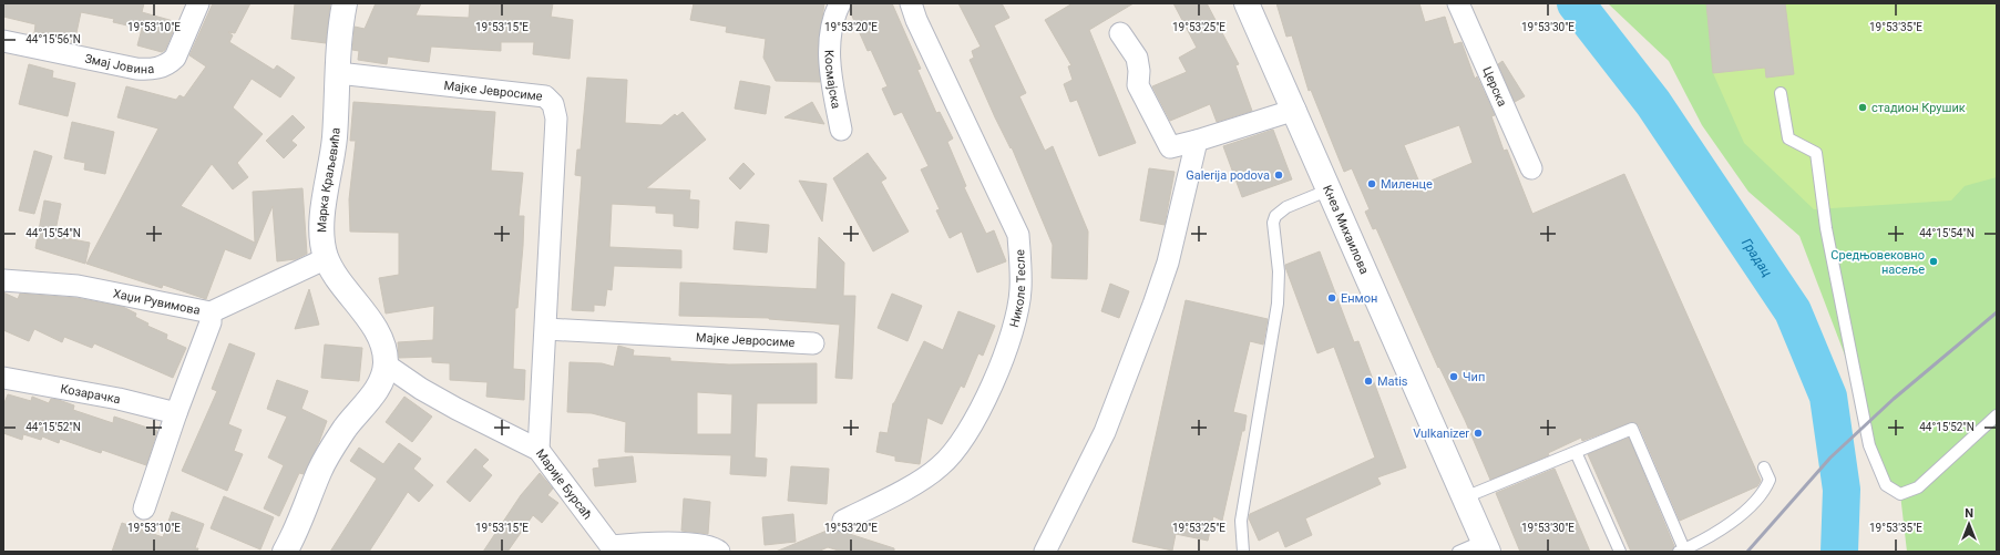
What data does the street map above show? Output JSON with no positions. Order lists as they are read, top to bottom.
{
  "streets": {
    "street": [
      "Змај Јовина",
      "Космајска",
      "Церска",
      "Мајке Јевросиме",
      "Марка Краљевића",
      "Кнез Михаилова",
      "Николе Тесле",
      "Хаџи Рувимова",
      "Козарачка",
      "Марије Бурсаћ"
    ]
  },
  "crossings": [
    ["Мајке Јевросиме", "Марка Краљевића"],
    ["Мајке Јевросиме", "Марије Бурсаћ"],
    ["Марка Краљевића", "Хаџи Рувимова"],
    ["Марка Краљевића", "Марије Бурсаћ"]
  ],
  "water": ["Градац"],
  "places": [
    "стадион Крушик",
    "Galerija podova",
    "Миленце",
    "Средњовековно насеље",
    "Енмон",
    "Чип",
    "Matis",
    "Vulkanizer"
  ],
  "north": "top",
  "coordinates": [
    "19°53'10\"E",
    "19°53'15\"E",
    "19°53'20\"E",
    "19°53'25\"E",
    "19°53'30\"E",
    "19°53'35\"E",
    "44°15'56\"N",
    "44°15'54\"N",
    "44°15'52\"N"
  ]
}
